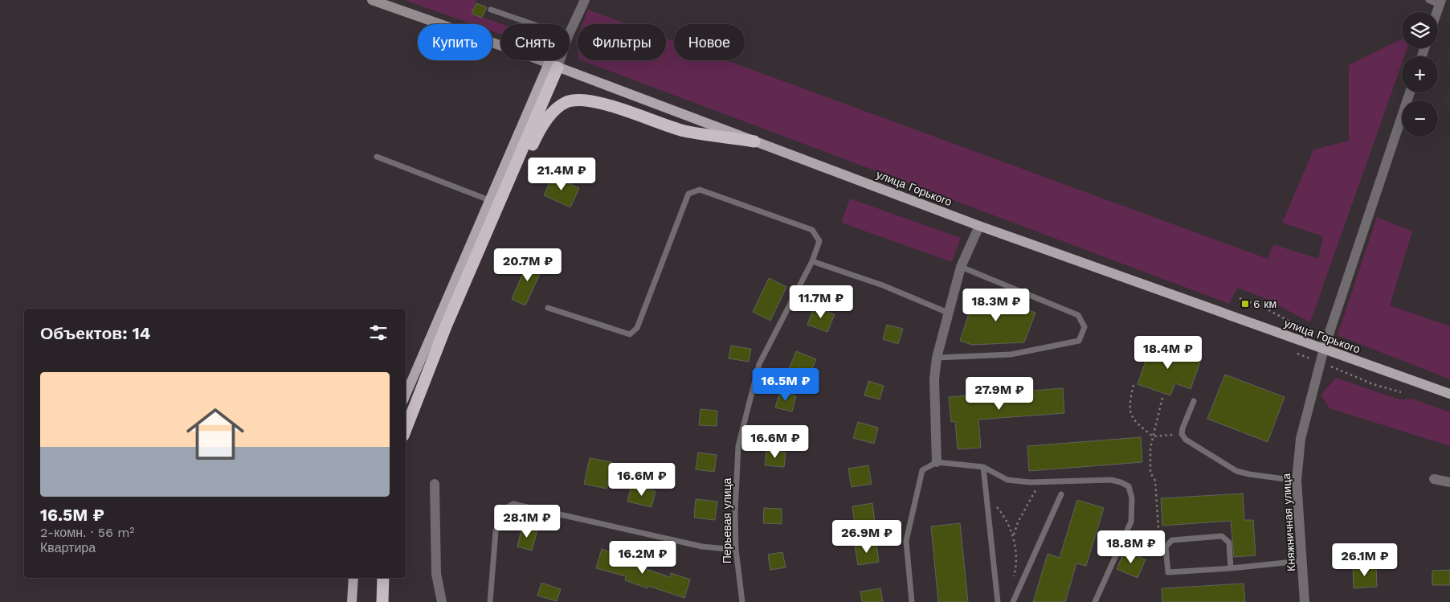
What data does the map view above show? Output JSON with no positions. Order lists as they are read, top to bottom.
{
  "streets": {
    "main road": ["улица Горького"],
    "street": ["Княжничная улица"],
    "lane": ["Перьевая улица"]
  },
  "crossings": [
    ["улица Горького", "Княжничная улица"]
  ],
  "places": {
    "transit": ["6 км"]
  },
  "page": {
    "map_buttons": ["+", "−"],
    "chip": [
      "Купить",
      "Снять",
      "Фильтры",
      "Новое"
    ],
    "price": [
      "21.4M ₽",
      "20.7M ₽",
      "11.7M ₽",
      "18.3M ₽",
      "18.4M ₽",
      "16.5M ₽",
      "27.9M ₽",
      "16.6M ₽",
      "16.6M ₽",
      "28.1M ₽",
      "26.9M ₽",
      "18.8M ₽",
      "16.2M ₽",
      "26.1M ₽"
    ],
    "heading": "Объектов: 14",
    "list": [
      {
        "name": "16.5M ₽",
        "note": "2-комн. · 56 m² · Квартира"
      }
    ]
  }
}
